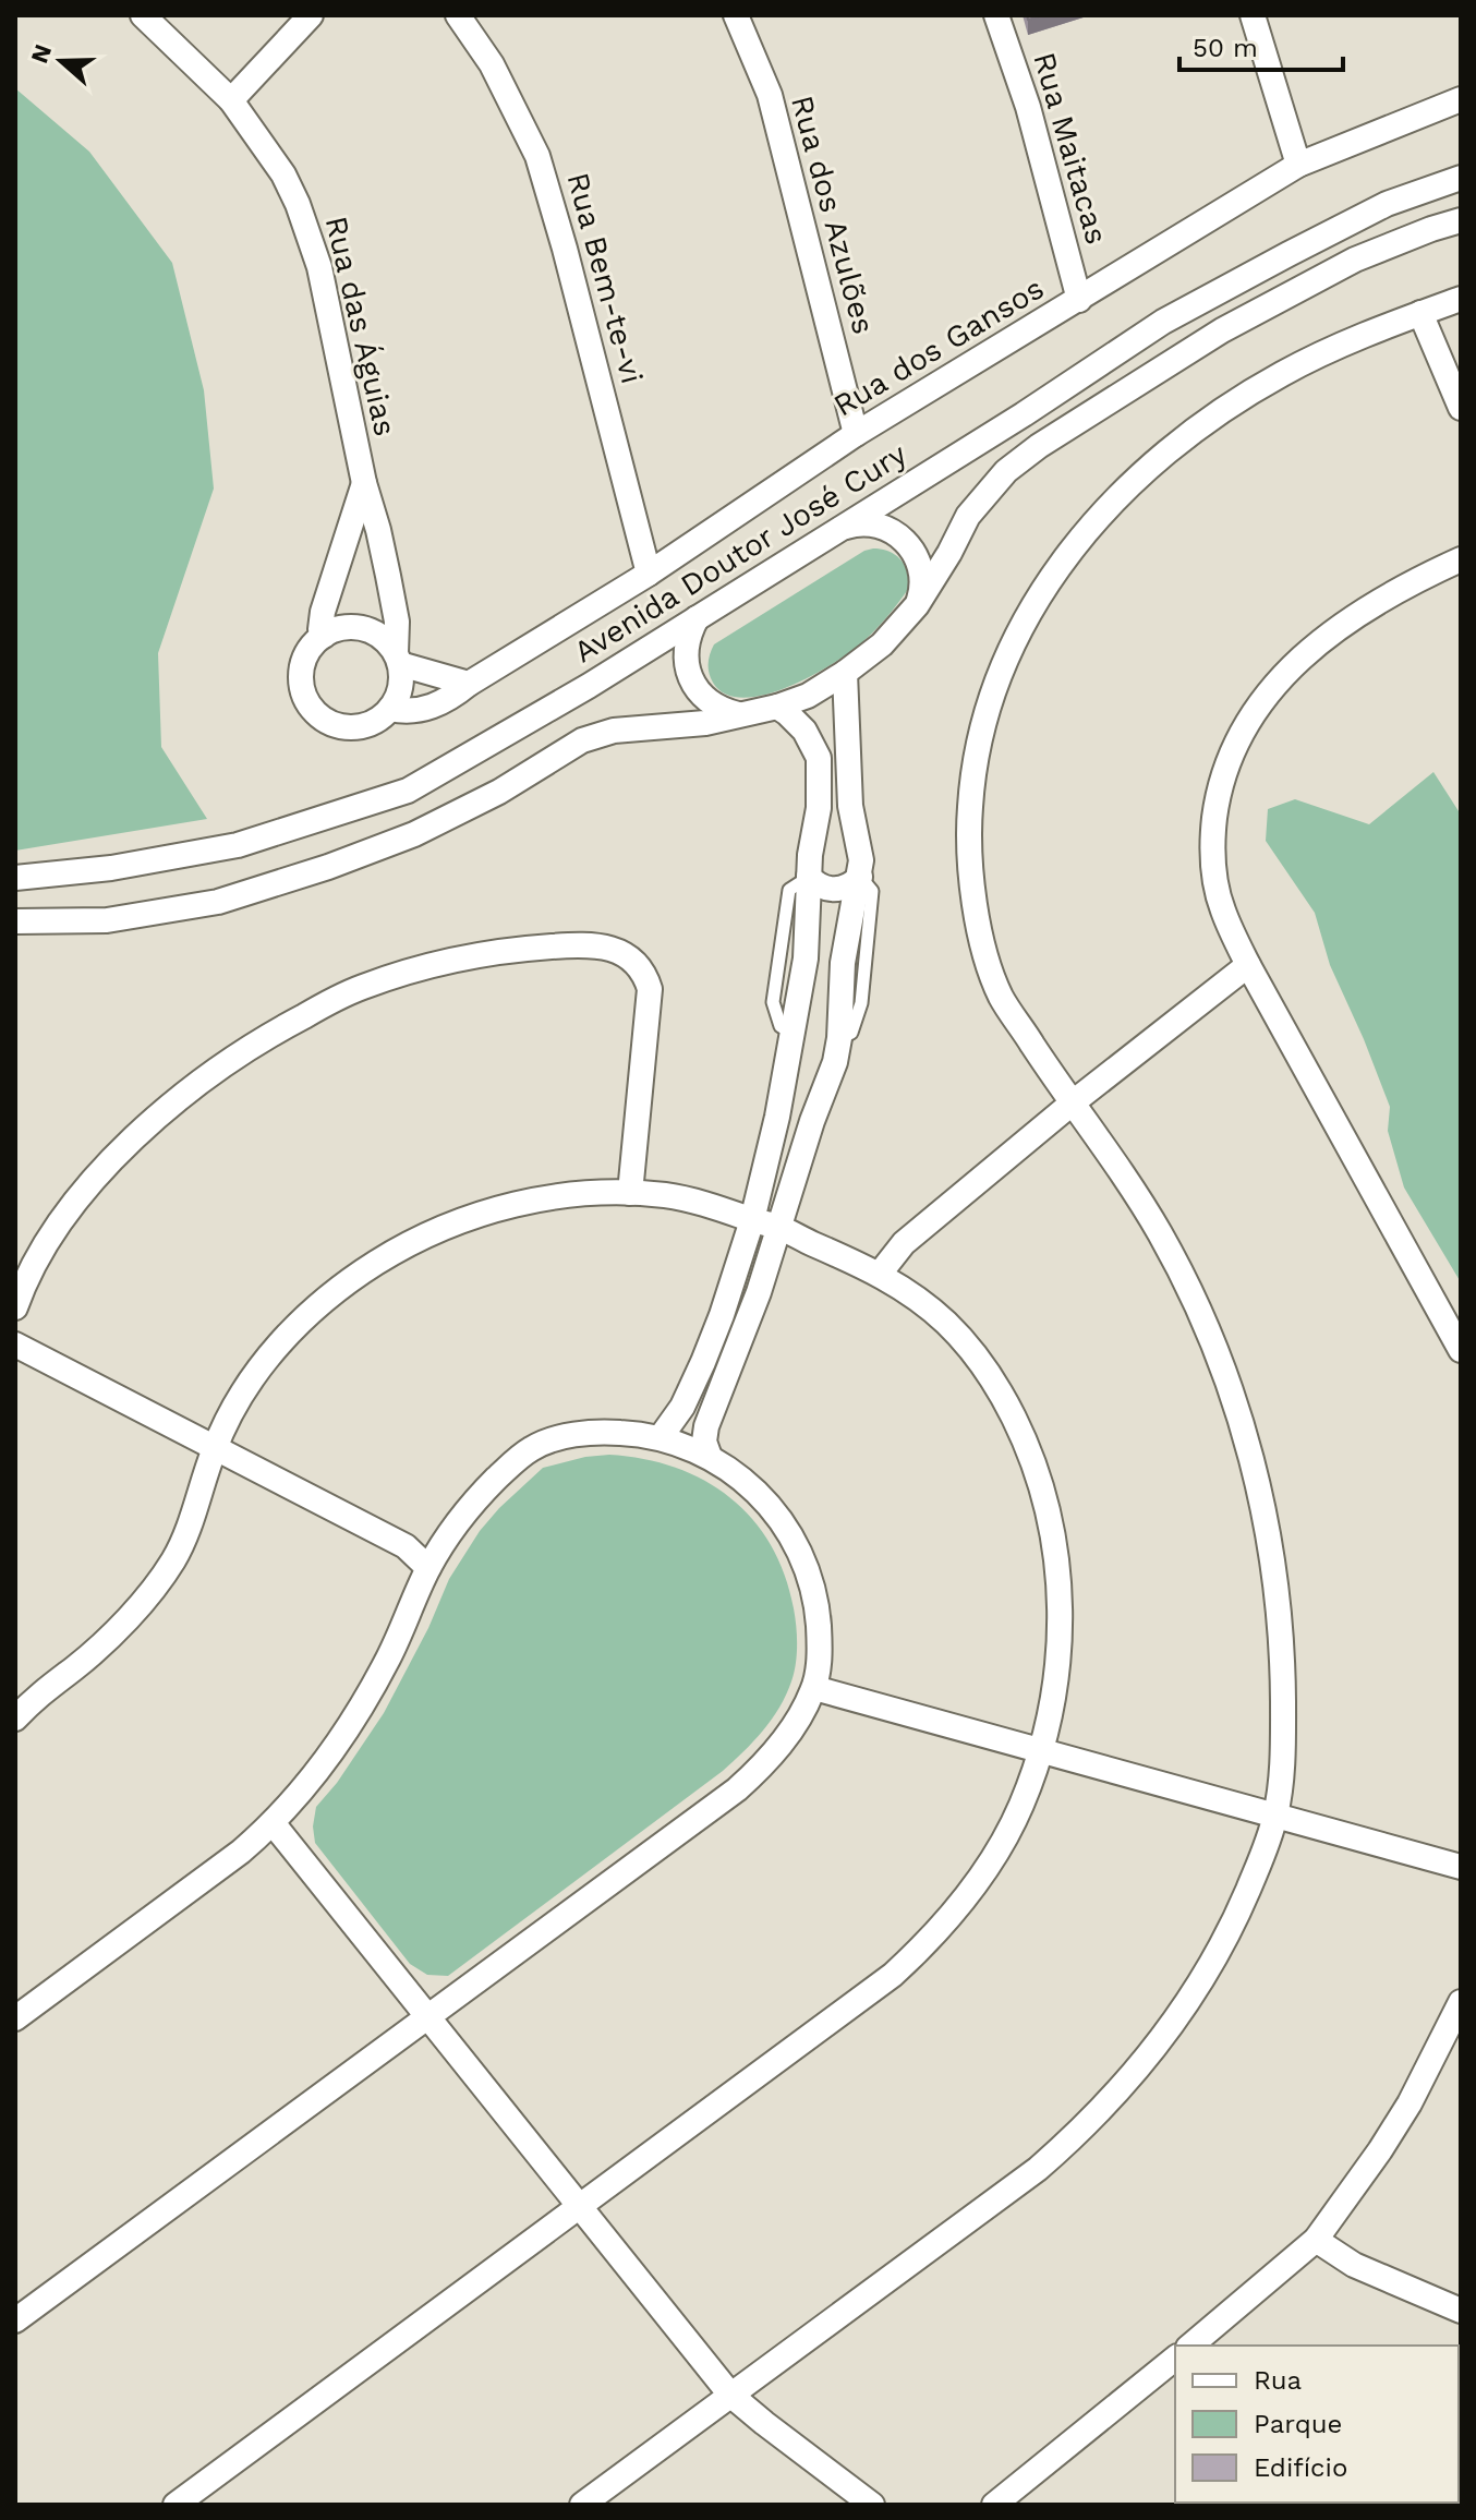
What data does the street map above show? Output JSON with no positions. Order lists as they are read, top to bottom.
{
  "streets": {
    "street": [
      "Rua Maitacas",
      "Rua dos Azulões",
      "Rua Bem-te-vi",
      "Rua das Águias",
      "Rua dos Gansos",
      "Avenida Doutor José Cury"
    ]
  },
  "crossings": [
    ["Rua Maitacas", "Rua dos Gansos"],
    ["Rua dos Azulões", "Rua dos Gansos"],
    ["Rua Bem-te-vi", "Rua dos Gansos"],
    ["Rua das Águias", "Rua dos Gansos"]
  ],
  "legend": ["Rua", "Parque", "Edifício"],
  "scale_bar": "50 m",
  "north": "left"
}
